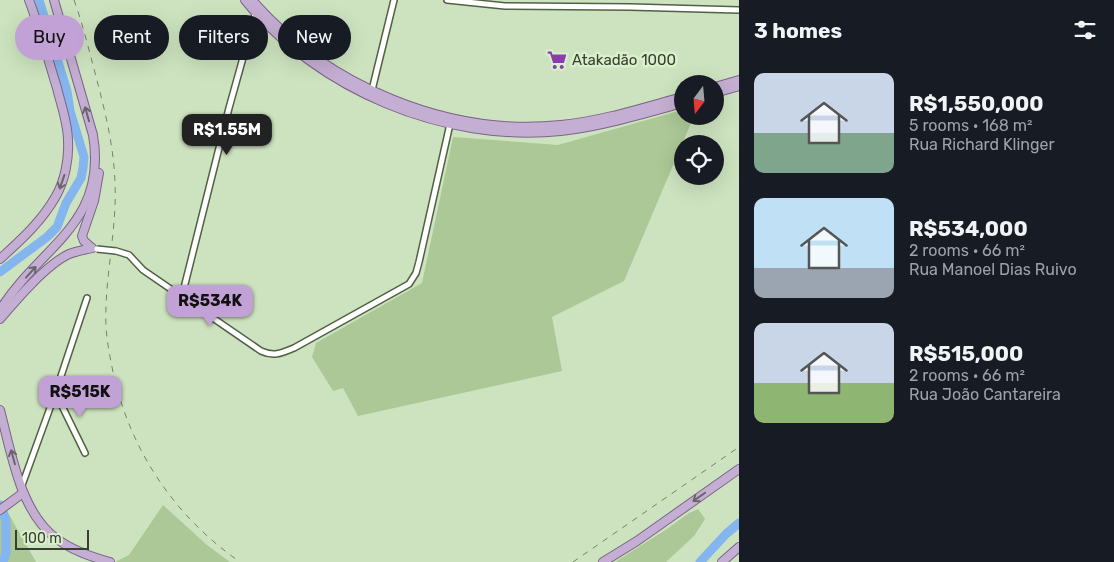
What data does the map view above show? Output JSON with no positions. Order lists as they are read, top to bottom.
{
  "places": {
    "supermarket": ["Atakadão 1000"]
  },
  "scale_bar": "100 m",
  "north": "bottom",
  "page": {
    "heading": "3 homes",
    "chip": [
      "Buy",
      "Rent",
      "Filters",
      "New"
    ],
    "list": [
      {
        "name": "R$1,550,000",
        "note": "5 rooms · 168 m² · Rua Richard Klinger"
      },
      {
        "name": "R$534,000",
        "note": "2 rooms · 66 m² · Rua Manoel Dias Ruivo"
      },
      {
        "name": "R$515,000",
        "note": "2 rooms · 66 m² · Rua João Cantareira"
      }
    ],
    "price": ["R$1.55M", "R$534K", "R$515K"],
    "scale": "100 m"
  }
}
